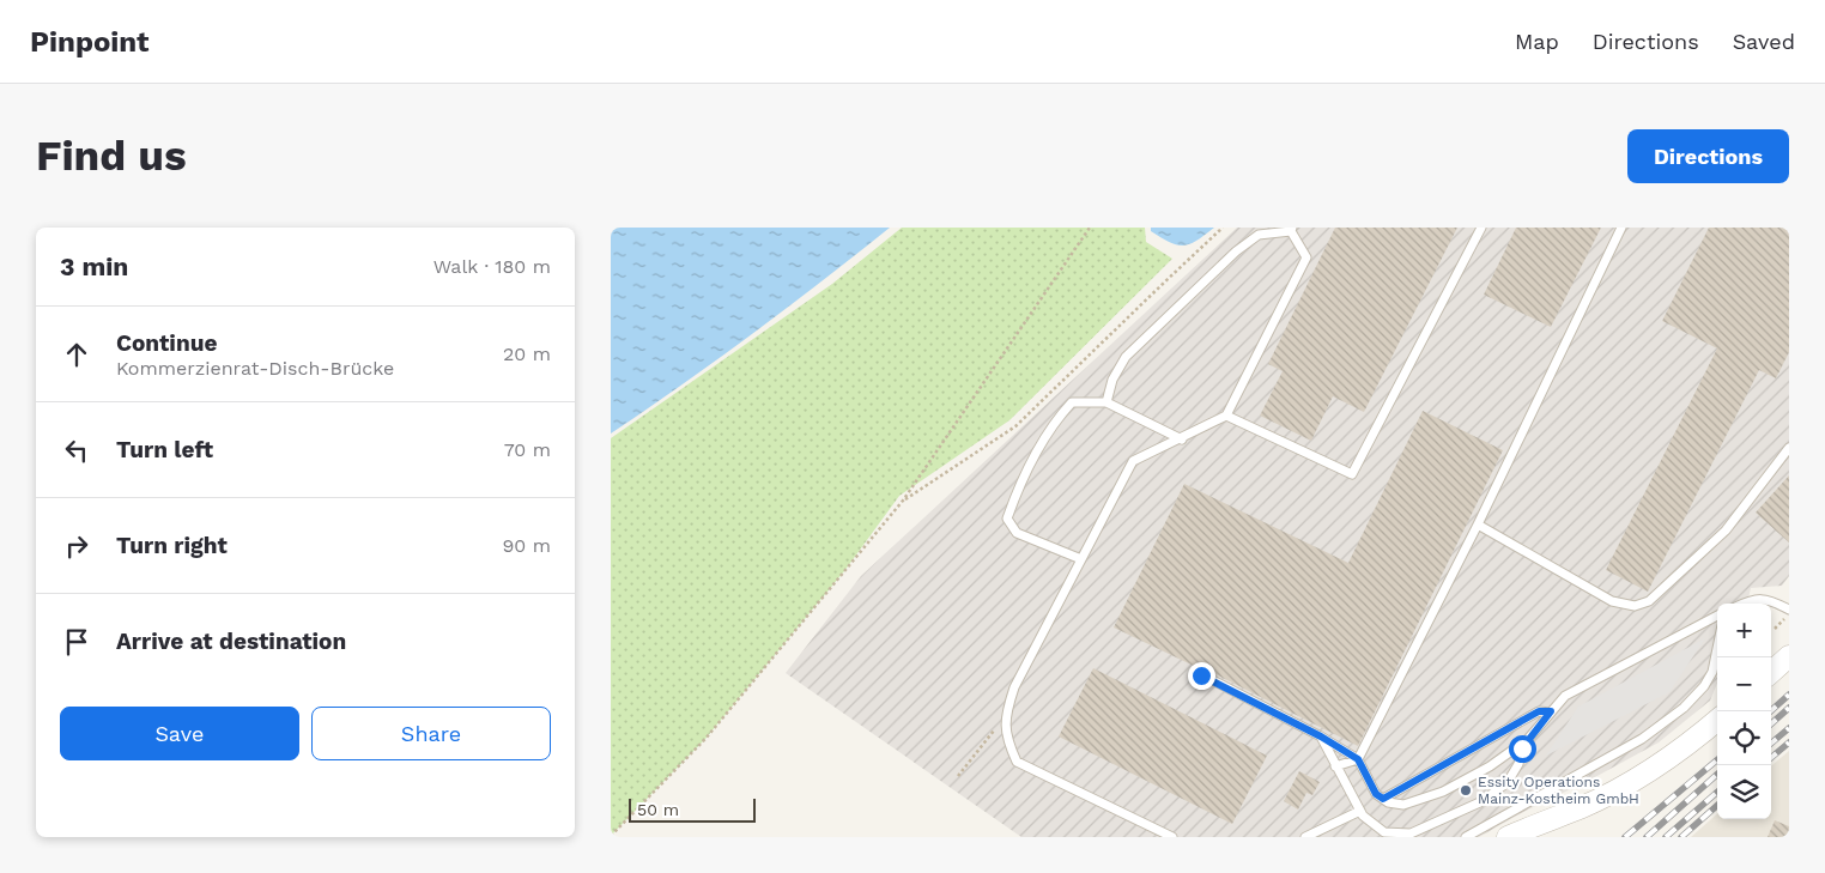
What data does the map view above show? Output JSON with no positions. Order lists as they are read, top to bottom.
{
  "places": ["Essity Operations Mainz-Kostheim GmbH"],
  "scale_bar": "50 m",
  "page": {
    "header": "Pinpoint",
    "nav": ["Map", "Directions", "Saved"],
    "buttons": [
      "Directions",
      ["Save", "Share"]
    ],
    "title": "Find us",
    "heading": ["3 min", "Walk · 180 m"],
    "list": [
      ["Continue", "Kommerzienrat-Disch-Brücke", "20 m"],
      ["Turn left", "70 m"],
      ["Turn right", "90 m"],
      "Arrive at destination"
    ],
    "map_buttons": ["+", "−"],
    "scale": "50 m"
  }
}
